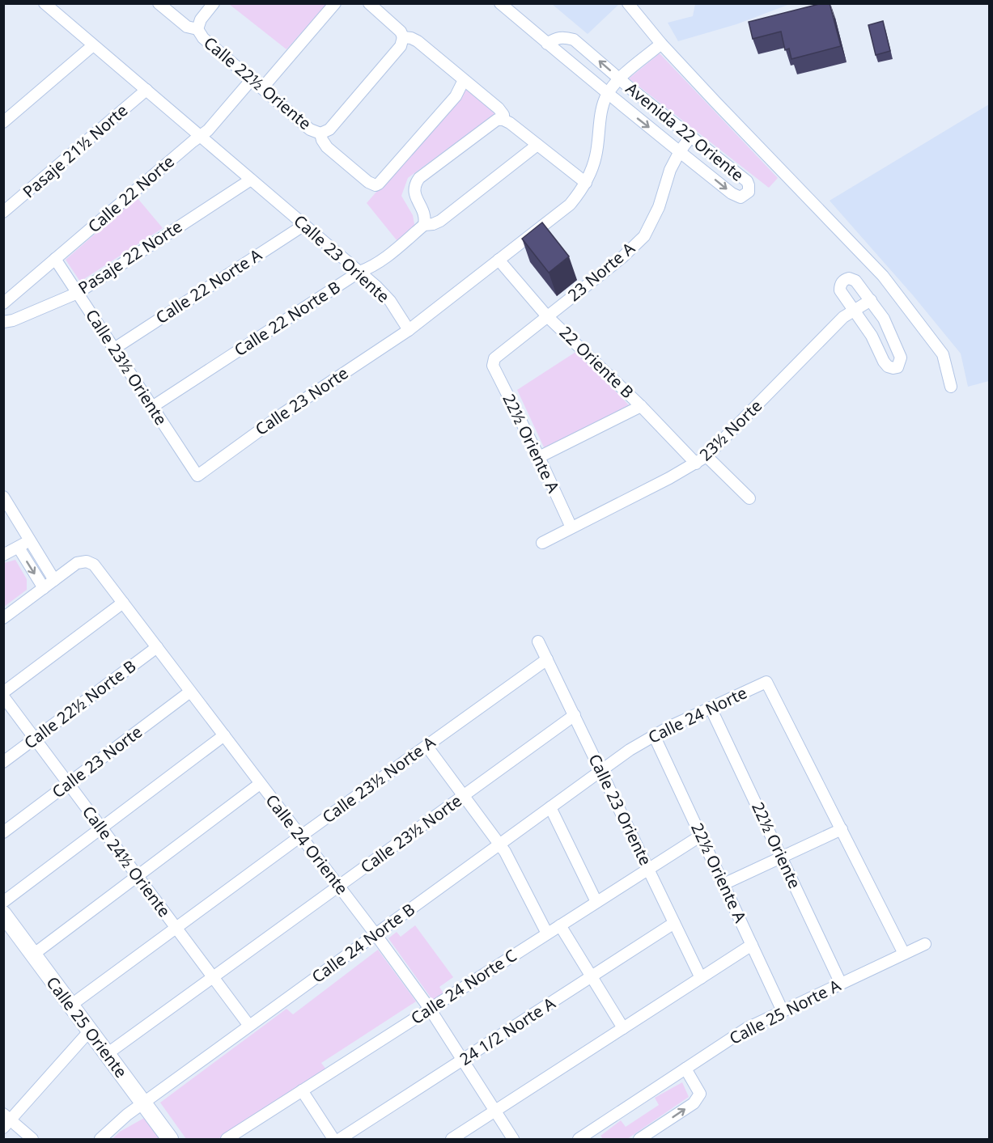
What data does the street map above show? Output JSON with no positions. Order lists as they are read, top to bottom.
{
  "streets": {
    "street": [
      "Calle 22½ Oriente",
      "Avenida 22 Oriente",
      "Pasaje 21½ Norte",
      "Calle 22 Norte",
      "Pasaje 22 Norte",
      "Calle 23 Oriente",
      "23 Norte A",
      "Calle 22 Norte A",
      "Calle 22 Norte B",
      "22 Oriente B",
      "Calle 23½ Oriente",
      "Calle 23 Norte",
      "23½ Norte",
      "22½ Oriente A",
      "Calle 22½ Norte B",
      "Calle 24 Norte",
      "Calle 23½ Norte A",
      "Calle 23½ Norte",
      "Calle 24 Oriente",
      "22½ Oriente",
      "Calle 24½ Oriente",
      "Calle 24 Norte B",
      "Calle 24 Norte C",
      "Calle 25 Norte A",
      "Calle 25 Oriente",
      "24 1/2 Norte A"
    ]
  },
  "crossings": [
    ["Calle 22½ Oriente", "Calle 22 Norte"],
    ["Avenida 22 Oriente", "23 Norte A"],
    ["Pasaje 21½ Norte", "Calle 23 Oriente"],
    ["Calle 22 Norte", "Calle 23 Oriente"],
    ["Calle 22 Norte", "Calle 23½ Oriente"],
    ["Pasaje 22 Norte", "Calle 23 Oriente"],
    ["Pasaje 22 Norte", "Calle 23½ Oriente"],
    ["Calle 23 Oriente", "Calle 22 Norte A"],
    ["Calle 23 Oriente", "Calle 22 Norte B"],
    ["Calle 23 Oriente", "Calle 23 Norte"],
    ["Calle 23 Oriente", "Calle 23½ Norte A"],
    ["Calle 23 Oriente", "Calle 23½ Norte"],
    ["Calle 23 Oriente", "Calle 24 Norte B"],
    ["Calle 23 Oriente", "Calle 24 Norte C"],
    ["Calle 23 Oriente", "24 1/2 Norte A"],
    ["23 Norte A", "22 Oriente B"],
    ["23 Norte A", "22½ Oriente A"],
    ["Calle 22 Norte A", "Calle 23½ Oriente"],
    ["Calle 22 Norte B", "Calle 23½ Oriente"],
    ["22 Oriente B", "23½ Norte"],
    ["Calle 23½ Oriente", "Calle 23 Norte"],
    ["Calle 23 Norte", "Calle 24 Oriente"],
    ["Calle 23 Norte", "Calle 24½ Oriente"],
    ["23½ Norte", "22½ Oriente A"],
    ["22½ Oriente A", "Calle 24 Norte"],
    ["22½ Oriente A", "Calle 24 Norte C"],
    ["22½ Oriente A", "Calle 25 Norte A"],
    ["Calle 22½ Norte B", "Calle 24 Oriente"],
    ["Calle 22½ Norte B", "Calle 24½ Oriente"],
    ["Calle 24 Norte", "22½ Oriente"],
    ["Calle 24 Norte", "Calle 24 Norte B"],
    ["Calle 23½ Norte A", "Calle 24 Oriente"],
    ["Calle 23½ Norte A", "Calle 24½ Oriente"],
    ["Calle 23½ Norte A", "Calle 25 Oriente"],
    ["Calle 23½ Norte", "Calle 24 Oriente"],
    ["Calle 23½ Norte", "Calle 24½ Oriente"],
    ["Calle 23½ Norte", "Calle 25 Oriente"],
    ["Calle 24 Oriente", "Calle 24 Norte B"],
    ["Calle 24 Oriente", "Calle 24 Norte C"],
    ["Calle 24 Oriente", "24 1/2 Norte A"],
    ["22½ Oriente", "Calle 25 Norte A"],
    ["Calle 24½ Oriente", "Calle 24 Norte B"],
    ["Calle 24 Norte B", "Calle 25 Oriente"]
  ]
}
